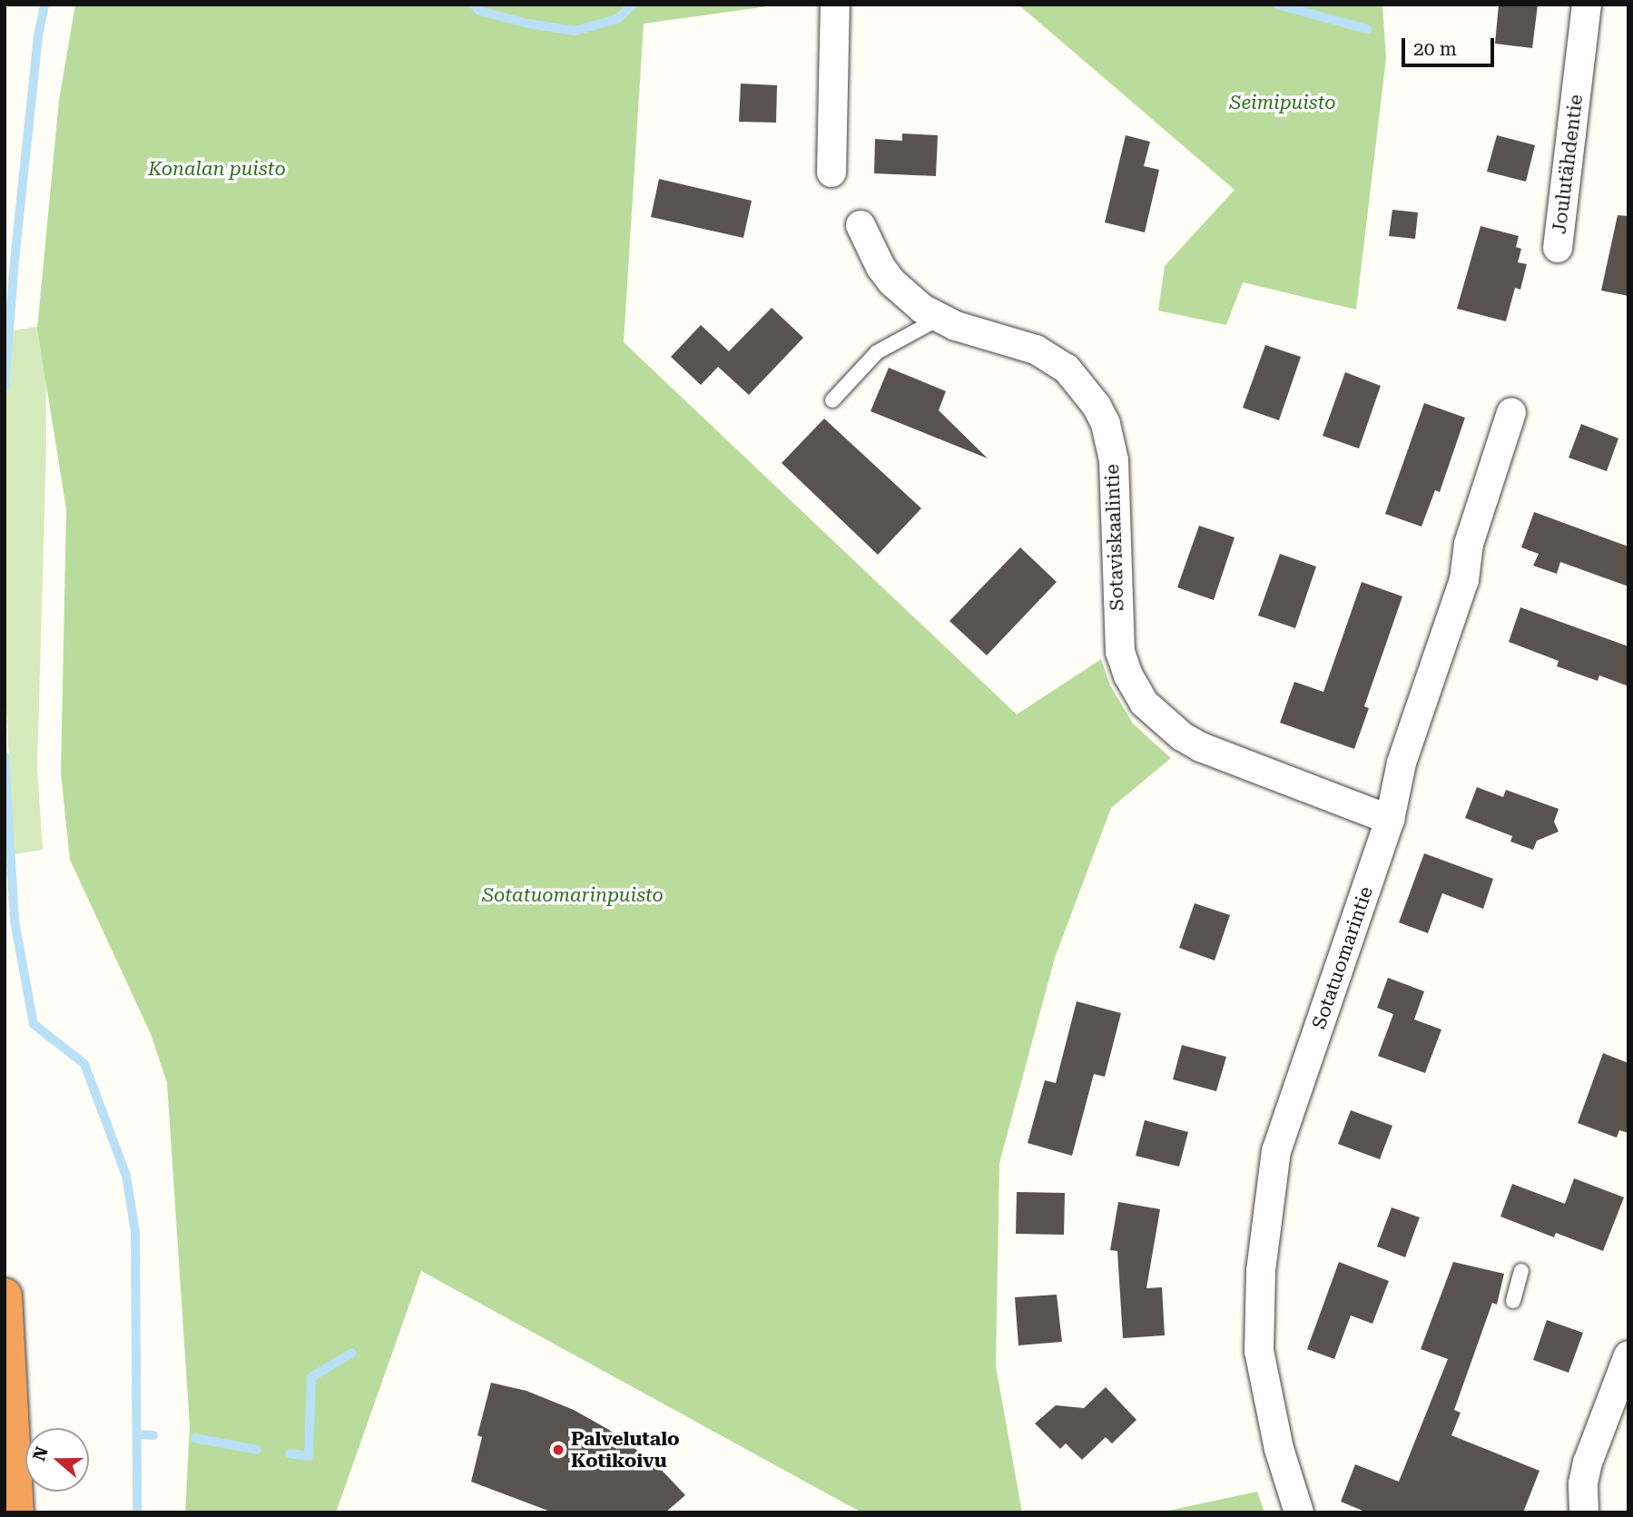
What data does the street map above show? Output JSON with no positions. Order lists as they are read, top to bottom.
{
  "streets": {
    "street": ["Joulutähdentie", "Sotaviskaalintie", "Sotatuomarintie"]
  },
  "crossings": [
    ["Sotaviskaalintie", "Sotatuomarintie"]
  ],
  "parks": ["Seimipuisto", "Konalan puisto", "Sotatuomarinpuisto"],
  "places": ["Palvelutalo Kotikoivu"],
  "scale_bar": "20 m",
  "north": "left"
}
